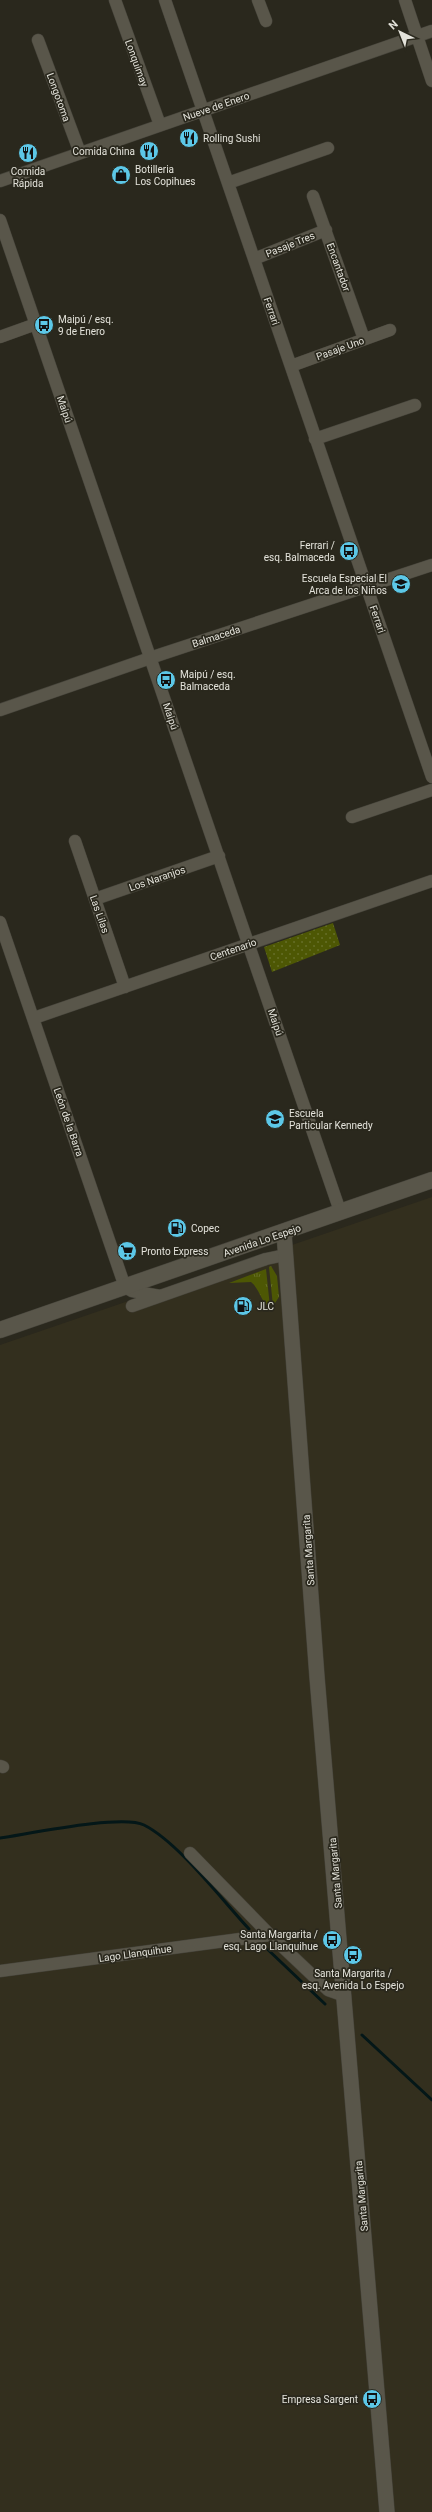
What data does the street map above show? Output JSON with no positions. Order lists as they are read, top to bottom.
{
  "streets": {
    "main road": ["Avenida Lo Espejo"],
    "street": [
      "Lonquimay",
      "Longotoma",
      "Nueve de Enero",
      "Pasaje Tres",
      "Encantador",
      "Ferrari",
      "Pasaje Uno",
      "Maipú",
      "Balmaceda",
      "Los Naranjos",
      "Las Lilas",
      "Centenario",
      "León de la Barra",
      "Santa Margarita",
      "Lago Llanquihue"
    ]
  },
  "crossings": [
    ["Lonquimay", "Nueve de Enero"],
    ["Longotoma", "Nueve de Enero"],
    ["Nueve de Enero", "Ferrari"],
    ["Pasaje Tres", "Encantador"],
    ["Pasaje Tres", "Ferrari"],
    ["Encantador", "Pasaje Uno"],
    ["Ferrari", "Pasaje Uno"],
    ["Ferrari", "Balmaceda"],
    ["Maipú", "Balmaceda"],
    ["Maipú", "Los Naranjos"],
    ["Maipú", "Centenario"],
    ["Maipú", "Avenida Lo Espejo"],
    ["Los Naranjos", "Las Lilas"],
    ["Las Lilas", "Centenario"],
    ["Centenario", "León de la Barra"],
    ["León de la Barra", "Avenida Lo Espejo"],
    ["Avenida Lo Espejo", "Santa Margarita"]
  ],
  "places": {
    "restaurant": ["Rolling Sushi", "Comida China", "Comida Rápida"],
    "shop": ["Botilleria Los Copihues"],
    "bus stop": [
      "Maipú / esq. 9 de Enero",
      "Ferrari / esq. Balmaceda",
      "Maipú / esq. Balmaceda",
      "Santa Margarita / esq. Lago Llanquihue",
      "Santa Margarita / esq. Avenida Lo Espejo",
      "Empresa Sargent"
    ],
    "school or university": ["Escuela Especial El Arca de los Niños", "Escuela Particular Kennedy"],
    "fuel station": ["Copec", "JLC"],
    "supermarket": ["Pronto Express"]
  },
  "north": "top left"
}
